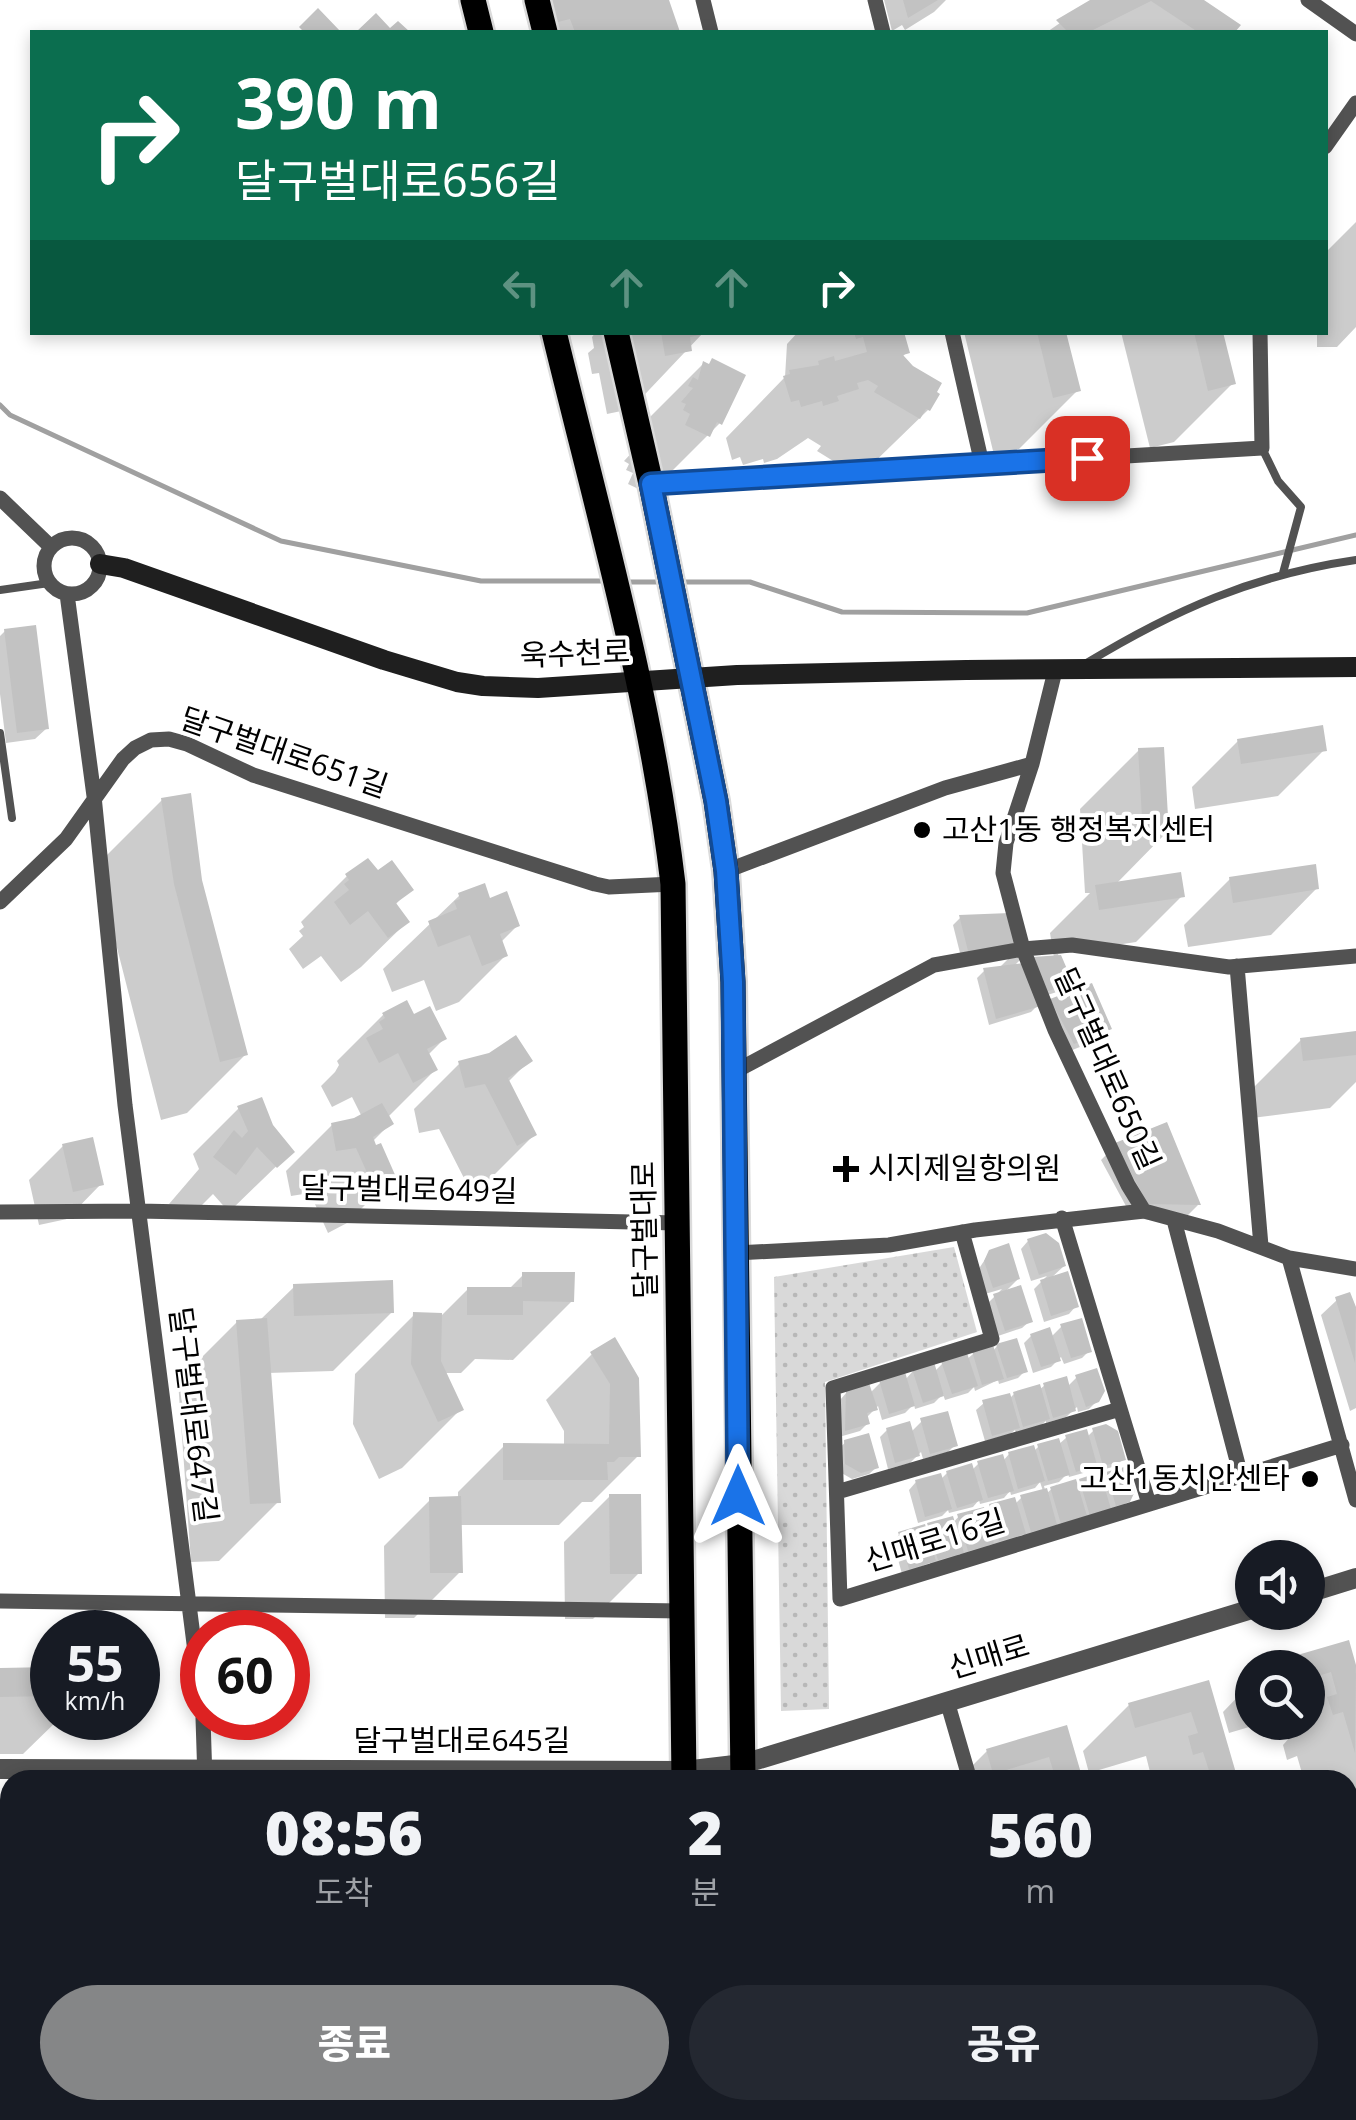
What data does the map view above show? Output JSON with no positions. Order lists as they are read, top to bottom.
{
  "streets": {
    "main road": ["욱수천로", "달구벌대로"],
    "street": [
      "달구벌대로651길",
      "달구벌대로650길",
      "달구벌대로649길",
      "달구벌대로647길",
      "신매로16길",
      "신매로",
      "달구벌대로645길"
    ]
  },
  "crossings": [
    ["욱수천로", "달구벌대로650길"],
    ["욱수천로", "달구벌대로"],
    ["달구벌대로651길", "달구벌대로"],
    ["달구벌대로650길", "신매로16길"],
    ["달구벌대로649길", "달구벌대로"],
    ["달구벌대로649길", "달구벌대로647길"]
  ],
  "places": {
    "other": ["고산1동 행정복지센터", "고산1동치안센타"],
    "health": ["시지제일항의원"]
  },
  "page": {
    "turn": ["390 m", "달구벌대로656길"],
    "speed": "55 km/h",
    "limit": "60",
    "eta": [
      "08:56",
      "도착",
      "2",
      "분",
      "560",
      "m"
    ],
    "buttons": ["종료", "공유"]
  }
}
